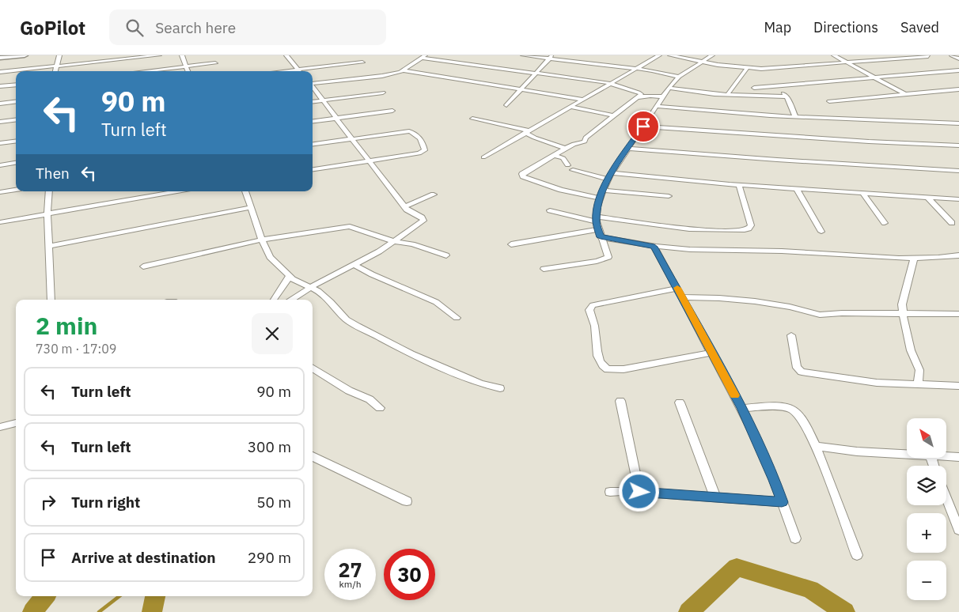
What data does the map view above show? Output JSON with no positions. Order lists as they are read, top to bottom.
{
  "north": "top left",
  "page": {
    "header": "GoPilot",
    "search": "Search here",
    "nav": ["Map", "Directions", "Saved"],
    "turn": ["90 m", "Turn left"],
    "then": "Then",
    "heading": ["2 min", "730 m · 17:09"],
    "list": [
      {
        "name": "Turn left",
        "value": "90 m"
      },
      {
        "name": "Turn left",
        "value": "300 m"
      },
      {
        "name": "Turn right",
        "value": "50 m"
      },
      {
        "name": "Arrive at destination",
        "value": "290 m"
      }
    ],
    "map_buttons": ["+", "−"],
    "speed": "27 km/h",
    "limit": "30"
  }
}
